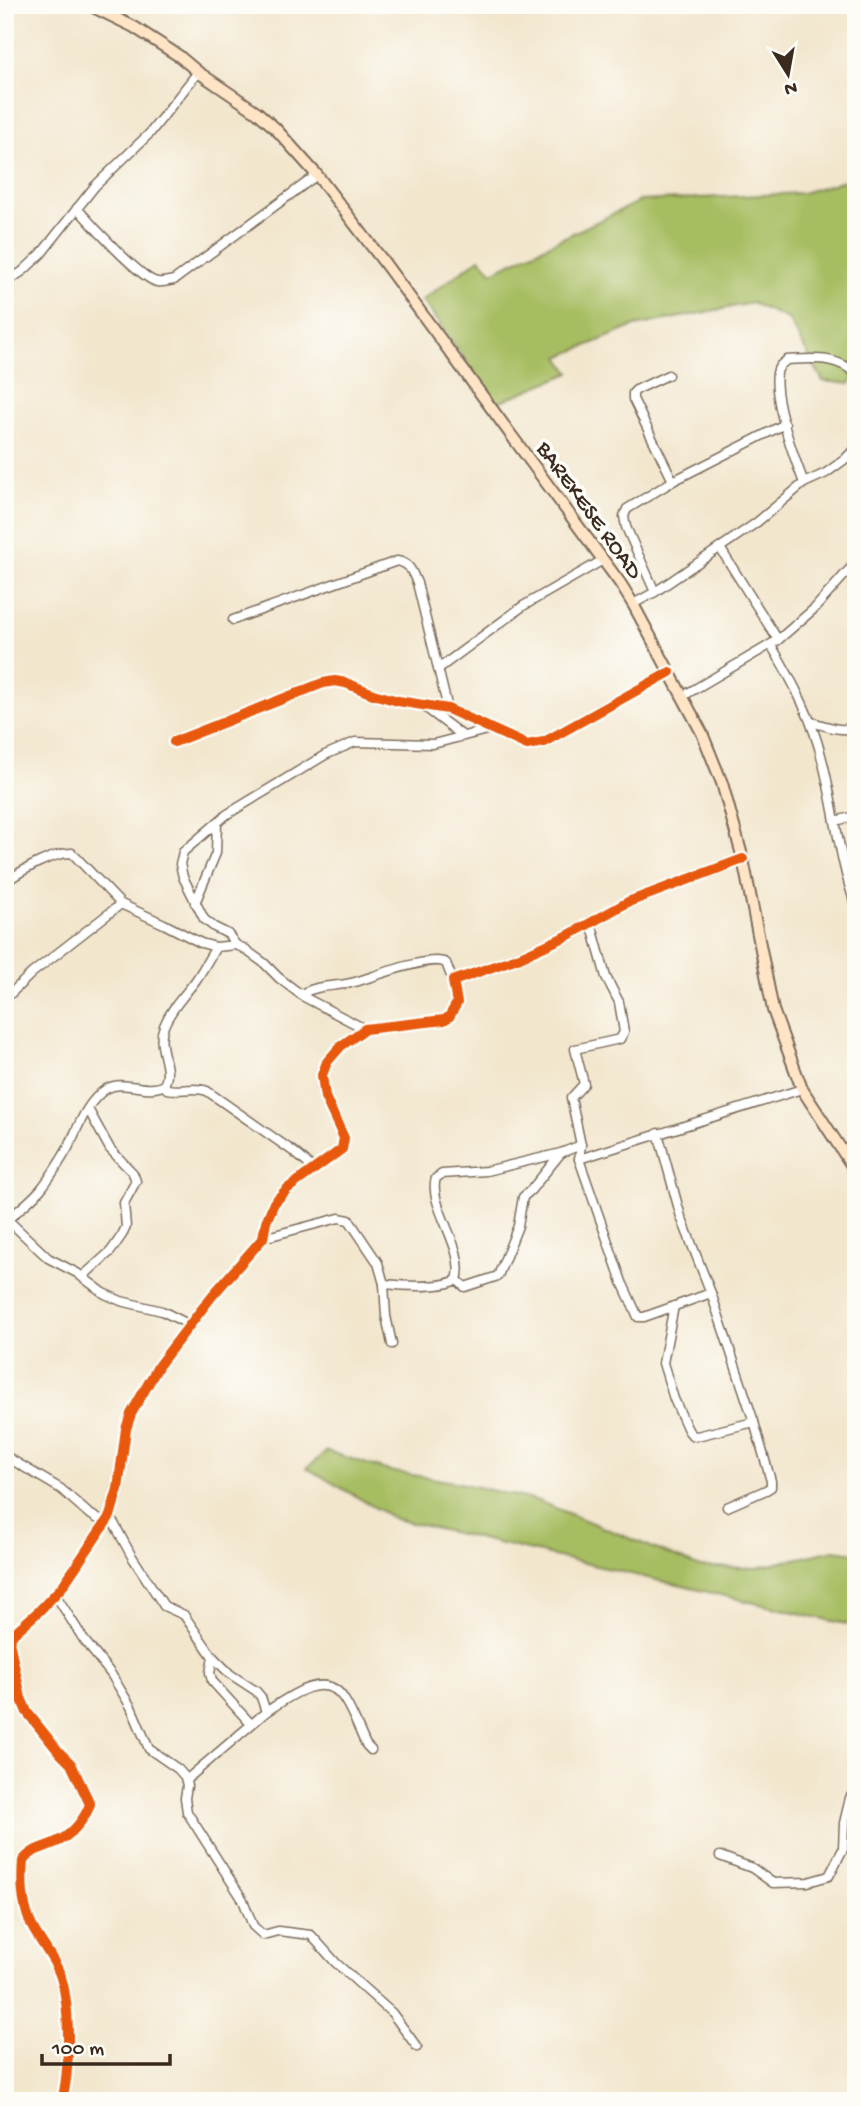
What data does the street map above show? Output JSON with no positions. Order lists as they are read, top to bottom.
{
  "streets": {
    "main road": ["BAREKESE ROAD"]
  },
  "scale_bar": "100 m",
  "north": "bottom"
}
